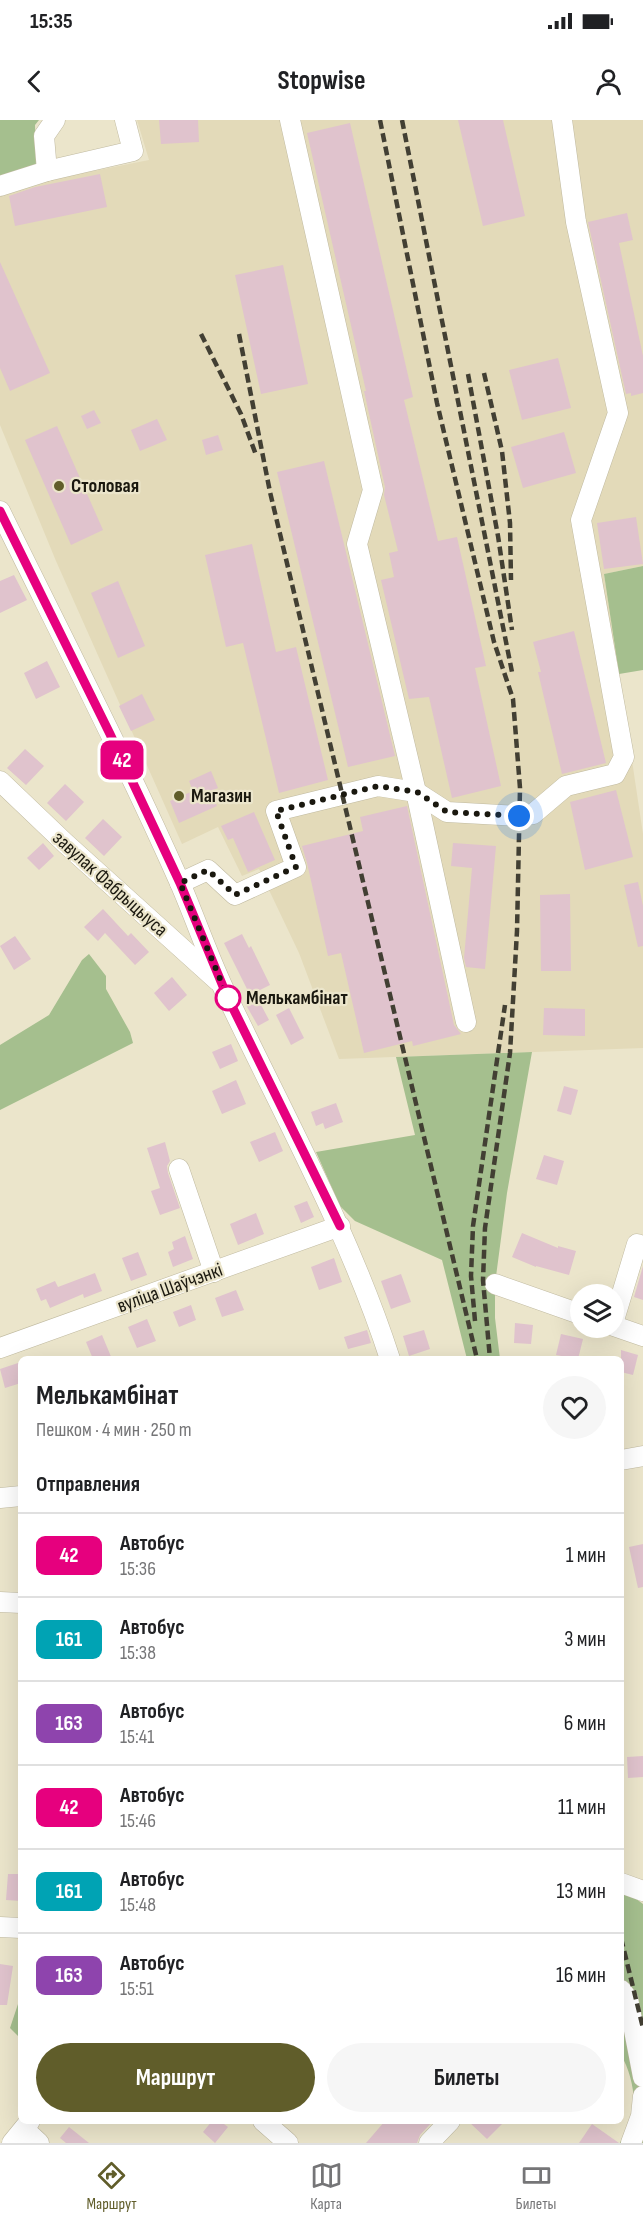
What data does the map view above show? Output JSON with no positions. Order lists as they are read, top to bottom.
{
  "streets": {
    "street": ["завулак Фабрыцыуса", "вуліца Шаўчэнкі"]
  },
  "places": ["Столовая", "Магазин", "Мелькамбінат"],
  "lines": ["bus line 42"],
  "page": {
    "status": "15:35",
    "header": "Stopwise",
    "on_map": "42",
    "heading": [
      ["Мелькамбінат", "Пешком · 4 мин · 250 m"],
      "Отправления"
    ],
    "list": [
      {
        "mark": "42",
        "name": "Автобус",
        "note": "15:36",
        "value": "1 мин"
      },
      {
        "mark": "161",
        "name": "Автобус",
        "note": "15:38",
        "value": "3 мин"
      },
      {
        "mark": "163",
        "name": "Автобус",
        "note": "15:41",
        "value": "6 мин"
      },
      {
        "mark": "42",
        "name": "Автобус",
        "note": "15:46",
        "value": "11 мин"
      },
      {
        "mark": "161",
        "name": "Автобус",
        "note": "15:48",
        "value": "13 мин"
      },
      {
        "mark": "163",
        "name": "Автобус",
        "note": "15:51",
        "value": "16 мин"
      }
    ],
    "buttons": ["Маршрут", "Билеты"],
    "tabs": ["Маршрут", "Карта", "Билеты"]
  }
}
